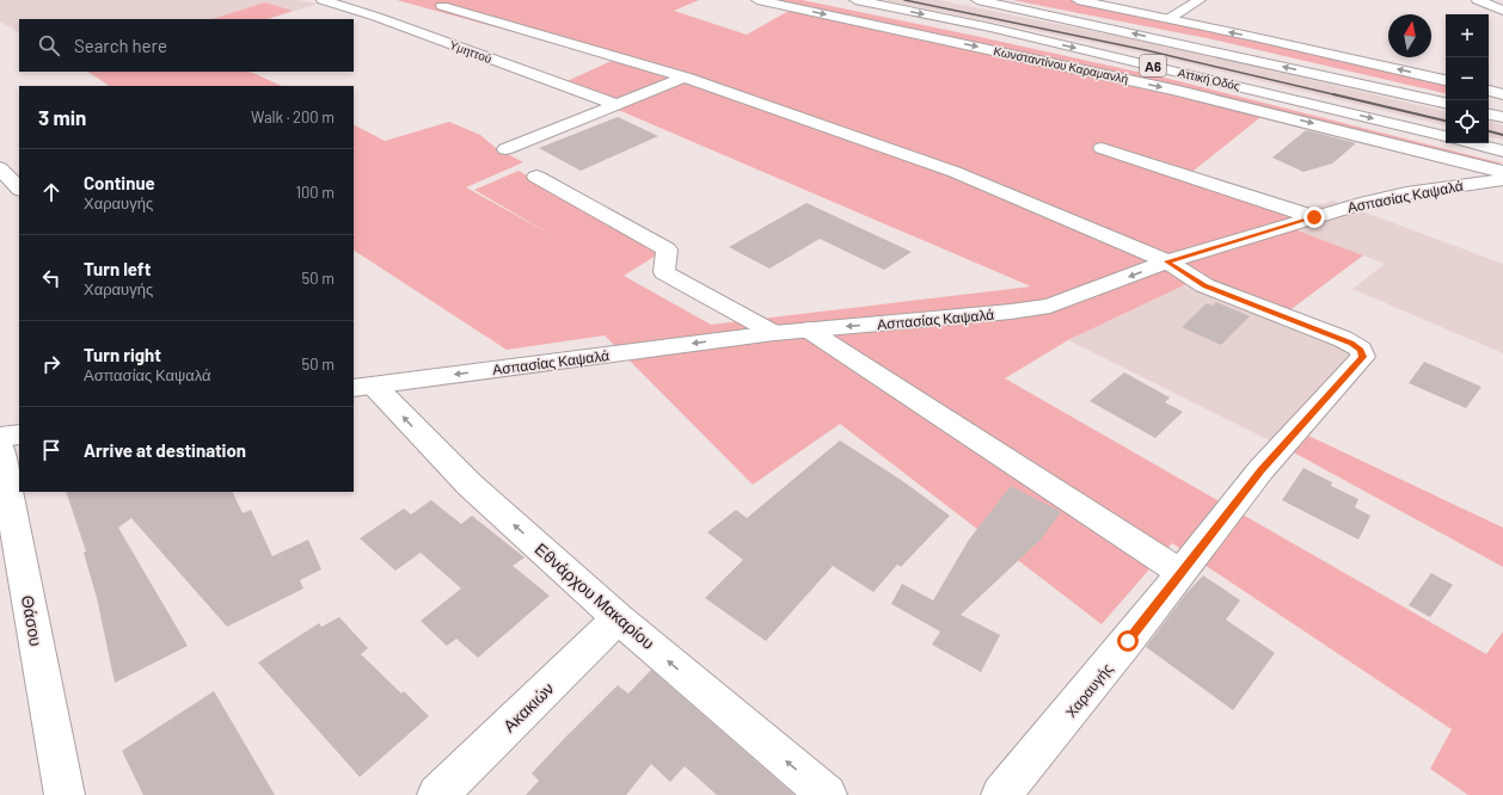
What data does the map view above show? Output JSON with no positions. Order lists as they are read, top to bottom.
{
  "streets": {
    "main road": [
      "Υμηττού",
      "Κωνσταντίνου Καραμανλή",
      "Α6",
      "Αττική Οδός",
      "Ασπασίας Καψαλά",
      "Εθνάρχου Μακαρίου",
      "Θάσου",
      "Χαραυγής",
      "Ακακιών"
    ]
  },
  "crossings": [
    ["Ασπασίας Καψαλά", "Εθνάρχου Μακαρίου"],
    ["Ασπασίας Καψαλά", "Χαραυγής"],
    ["Εθνάρχου Μακαρίου", "Ακακιών"]
  ],
  "one_way": ["Ασπασίας Καψαλά", "Εθνάρχου Μακαρίου"],
  "north": "top",
  "page": {
    "map_buttons": ["+", "−"],
    "search": "Search here",
    "heading": ["3 min", "Walk · 200 m"],
    "list": [
      ["Continue", "Χαραυγής", "100 m"],
      ["Turn left", "Χαραυγής", "50 m"],
      ["Turn right", "Ασπασίας Καψαλά", "50 m"],
      "Arrive at destination"
    ]
  }
}
